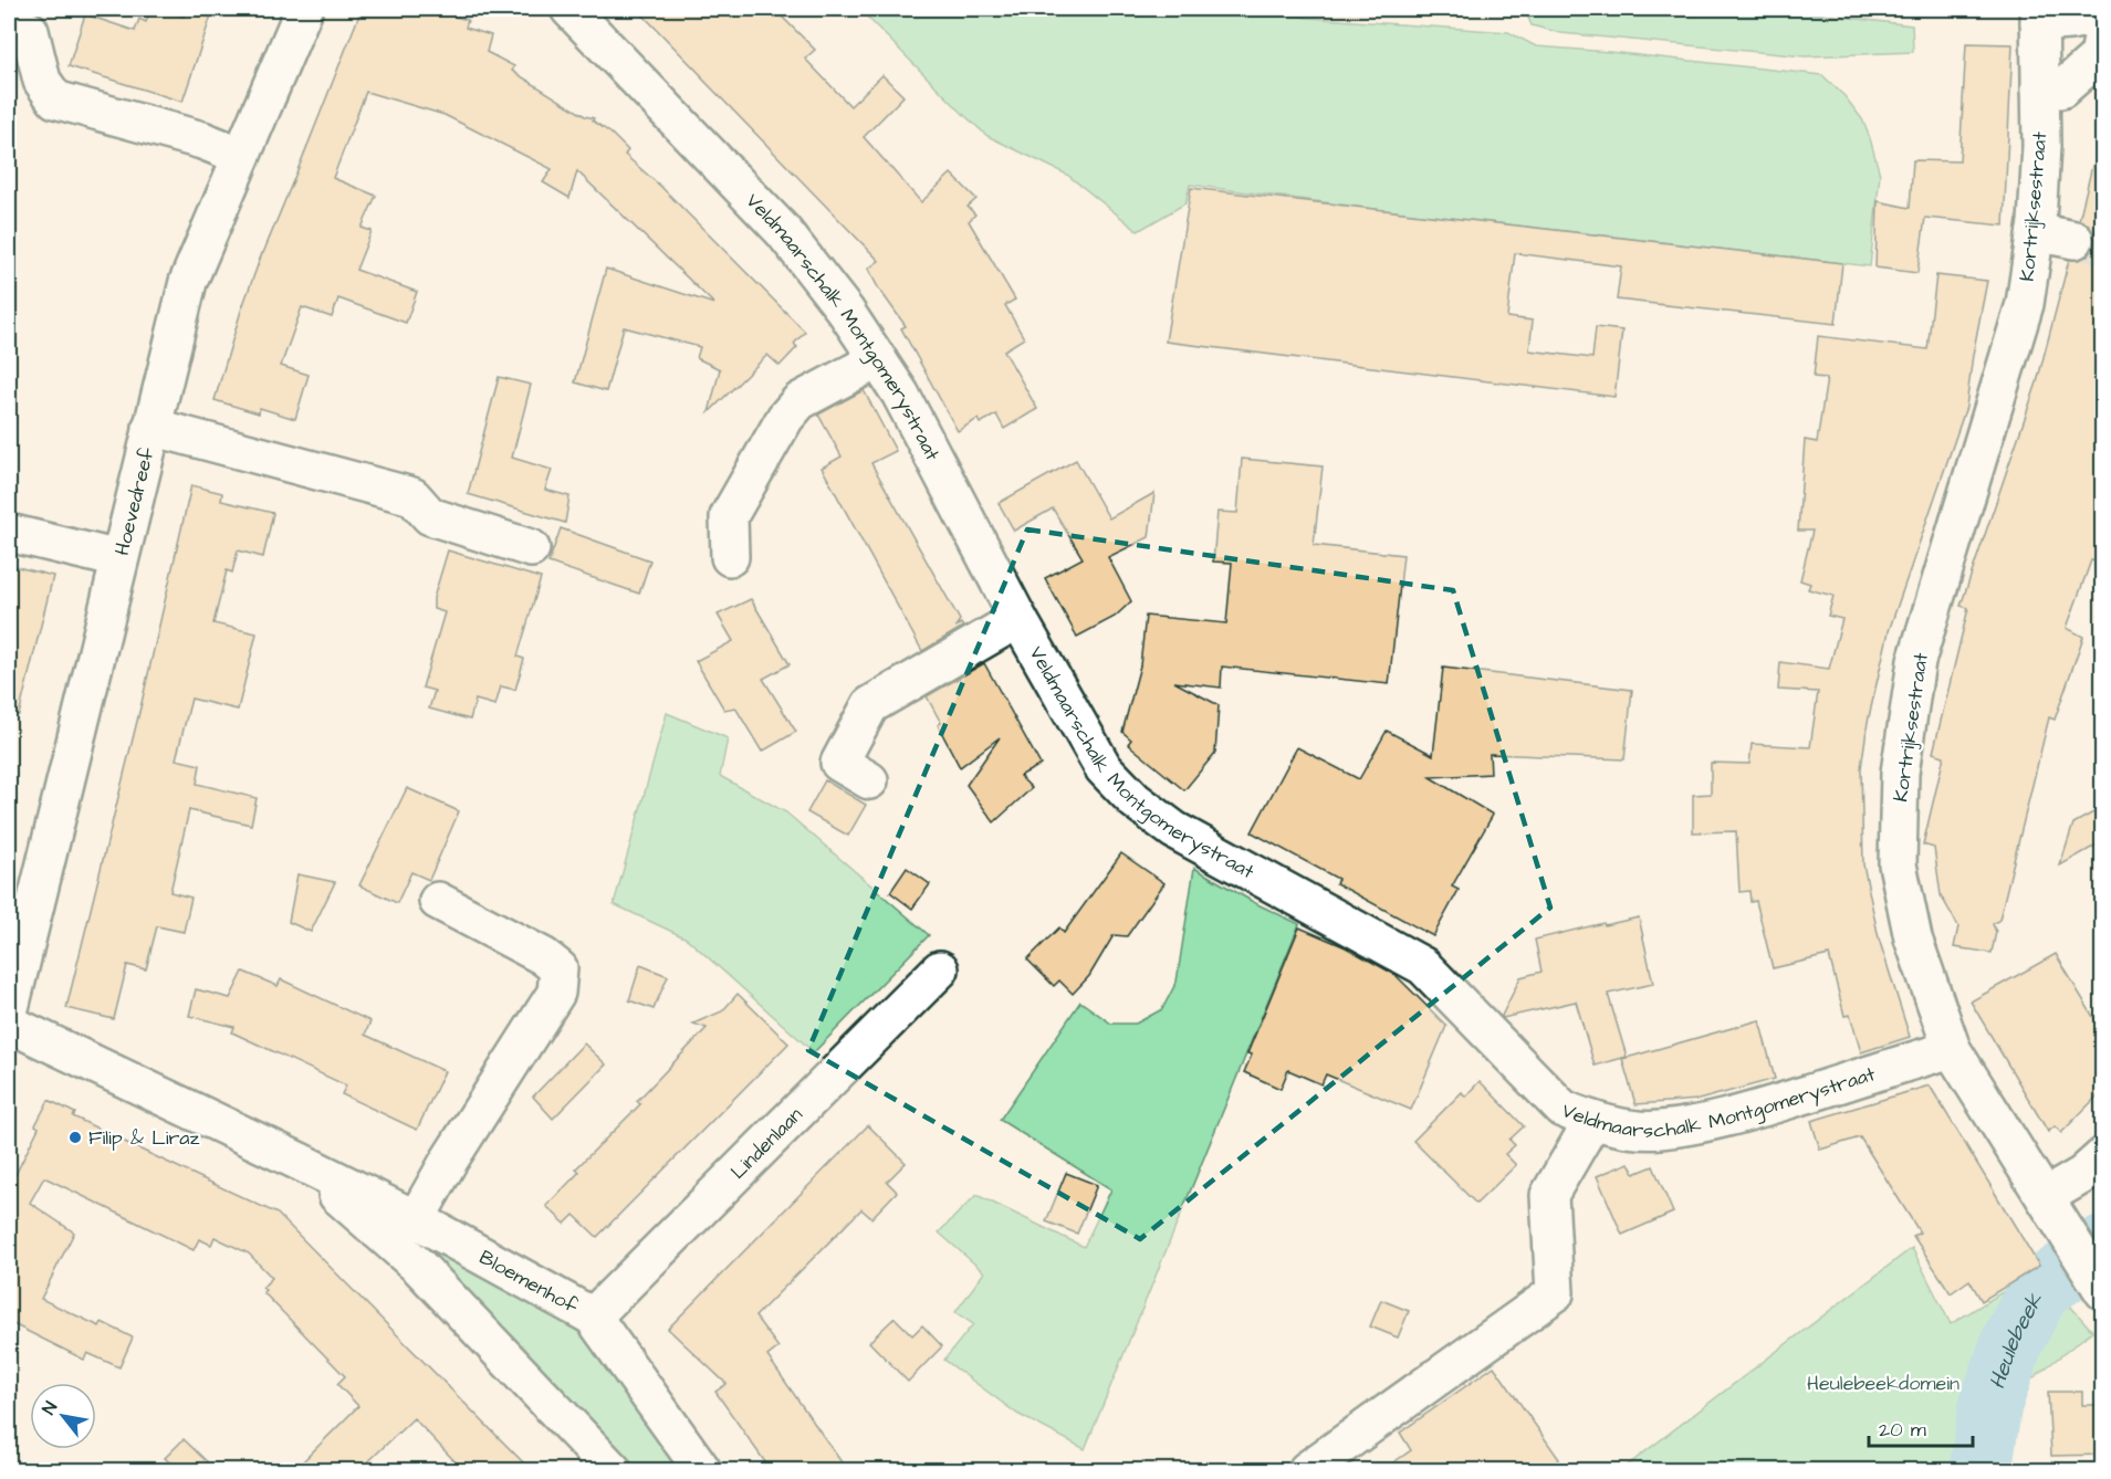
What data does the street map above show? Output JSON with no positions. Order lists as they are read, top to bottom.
{
  "streets": {
    "street": [
      "Kortrijksestraat",
      "Veldmaarschalk Montgomerystraat",
      "Hoevedreef",
      "Lindenlaan",
      "Bloemenhof"
    ]
  },
  "crossings": [
    ["Kortrijksestraat", "Veldmaarschalk Montgomerystraat"],
    ["Lindenlaan", "Bloemenhof"]
  ],
  "water": ["Heulebeek"],
  "parks": ["Heulebeekdomein"],
  "places": ["Filip & Liraz"],
  "scale_bar": "20 m",
  "north": "top left"
}
